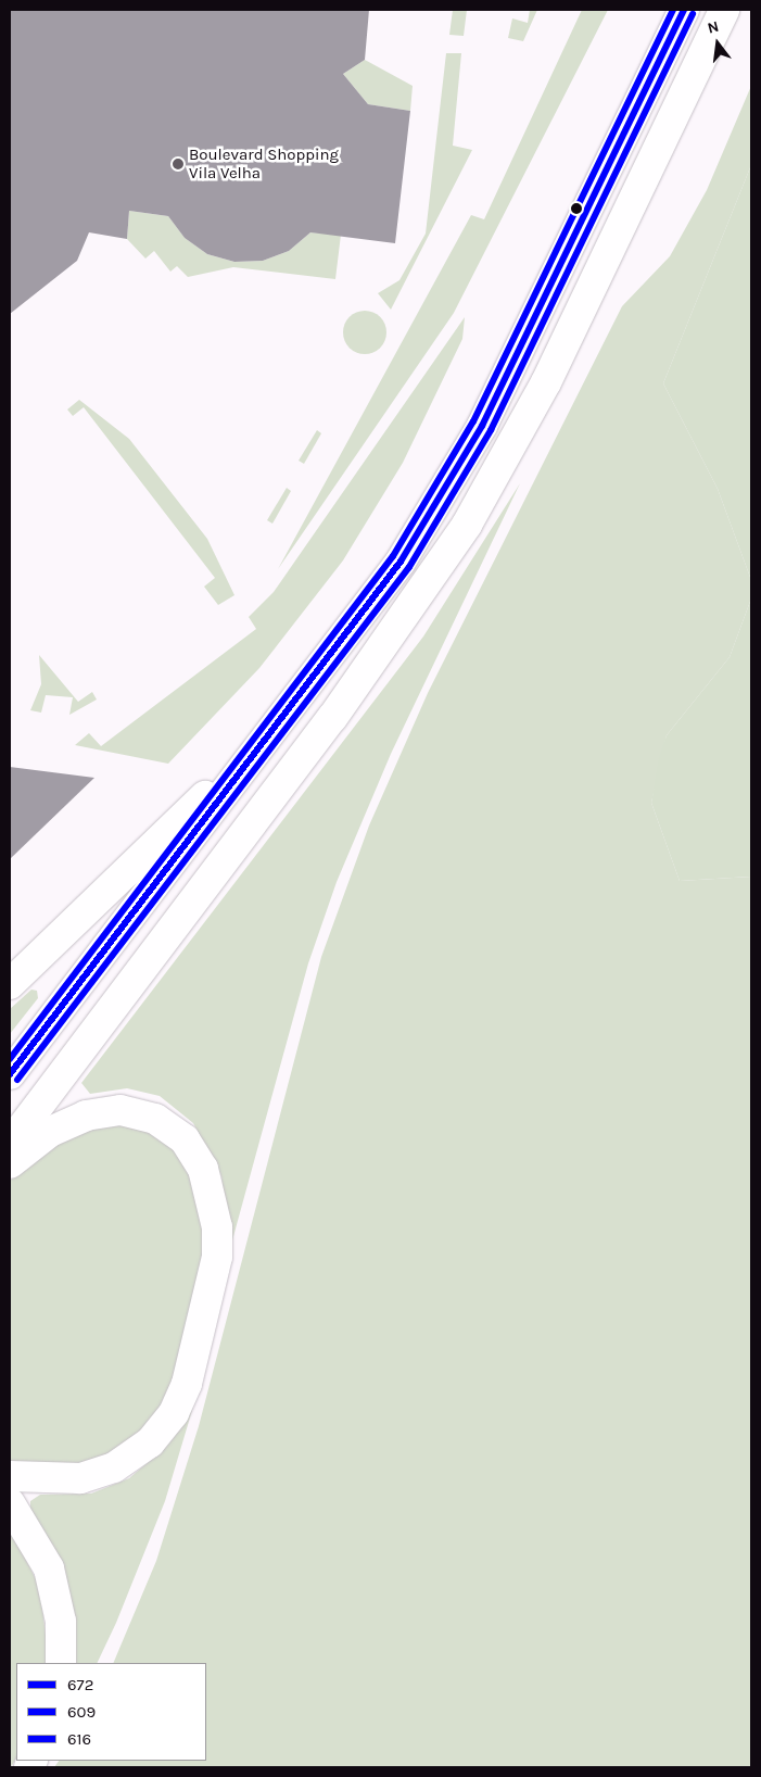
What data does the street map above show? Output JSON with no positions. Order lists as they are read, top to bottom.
{
  "places": ["Boulevard Shopping Vila Velha"],
  "lines": ["transit line 672", "transit line 616", "transit line 609"],
  "legend": ["672", "609", "616"],
  "north": "top"
}
